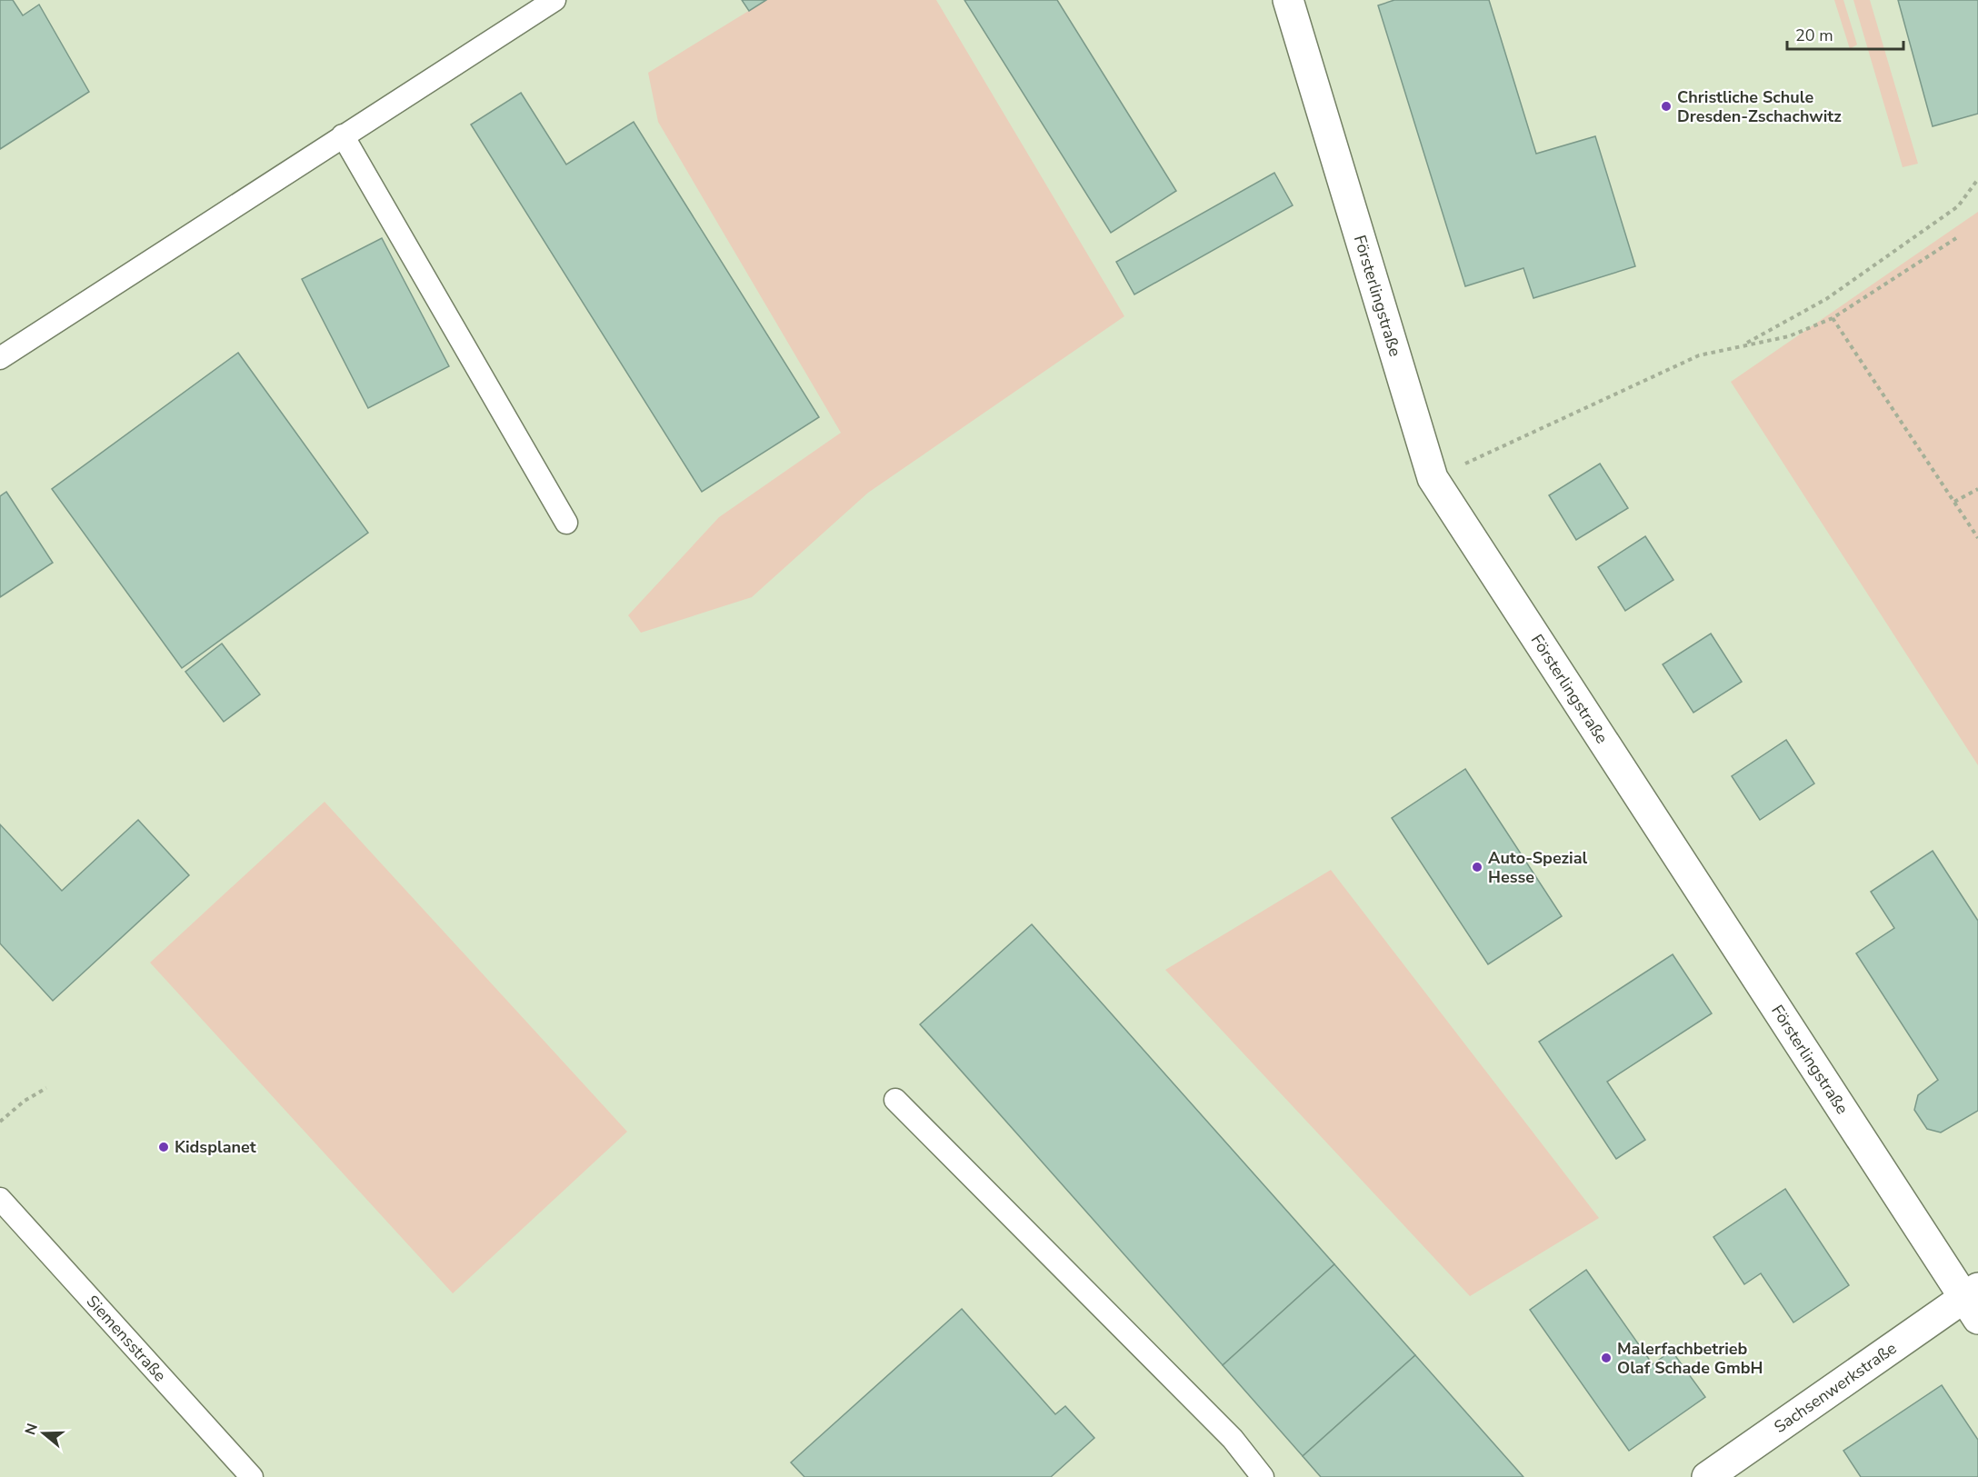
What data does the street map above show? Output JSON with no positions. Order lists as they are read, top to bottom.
{
  "streets": {
    "street": ["Försterlingstraße", "Sachsenwerkstraße"],
    "lane": ["Siemensstraße"]
  },
  "crossings": [
    ["Försterlingstraße", "Sachsenwerkstraße"]
  ],
  "places": [
    "Christliche Schule Dresden-Zschachwitz",
    "Auto-Spezial Hesse",
    "Kidsplanet",
    "Malerfachbetrieb Olaf Schade GmbH"
  ],
  "scale_bar": "20 m",
  "north": "left"
}
